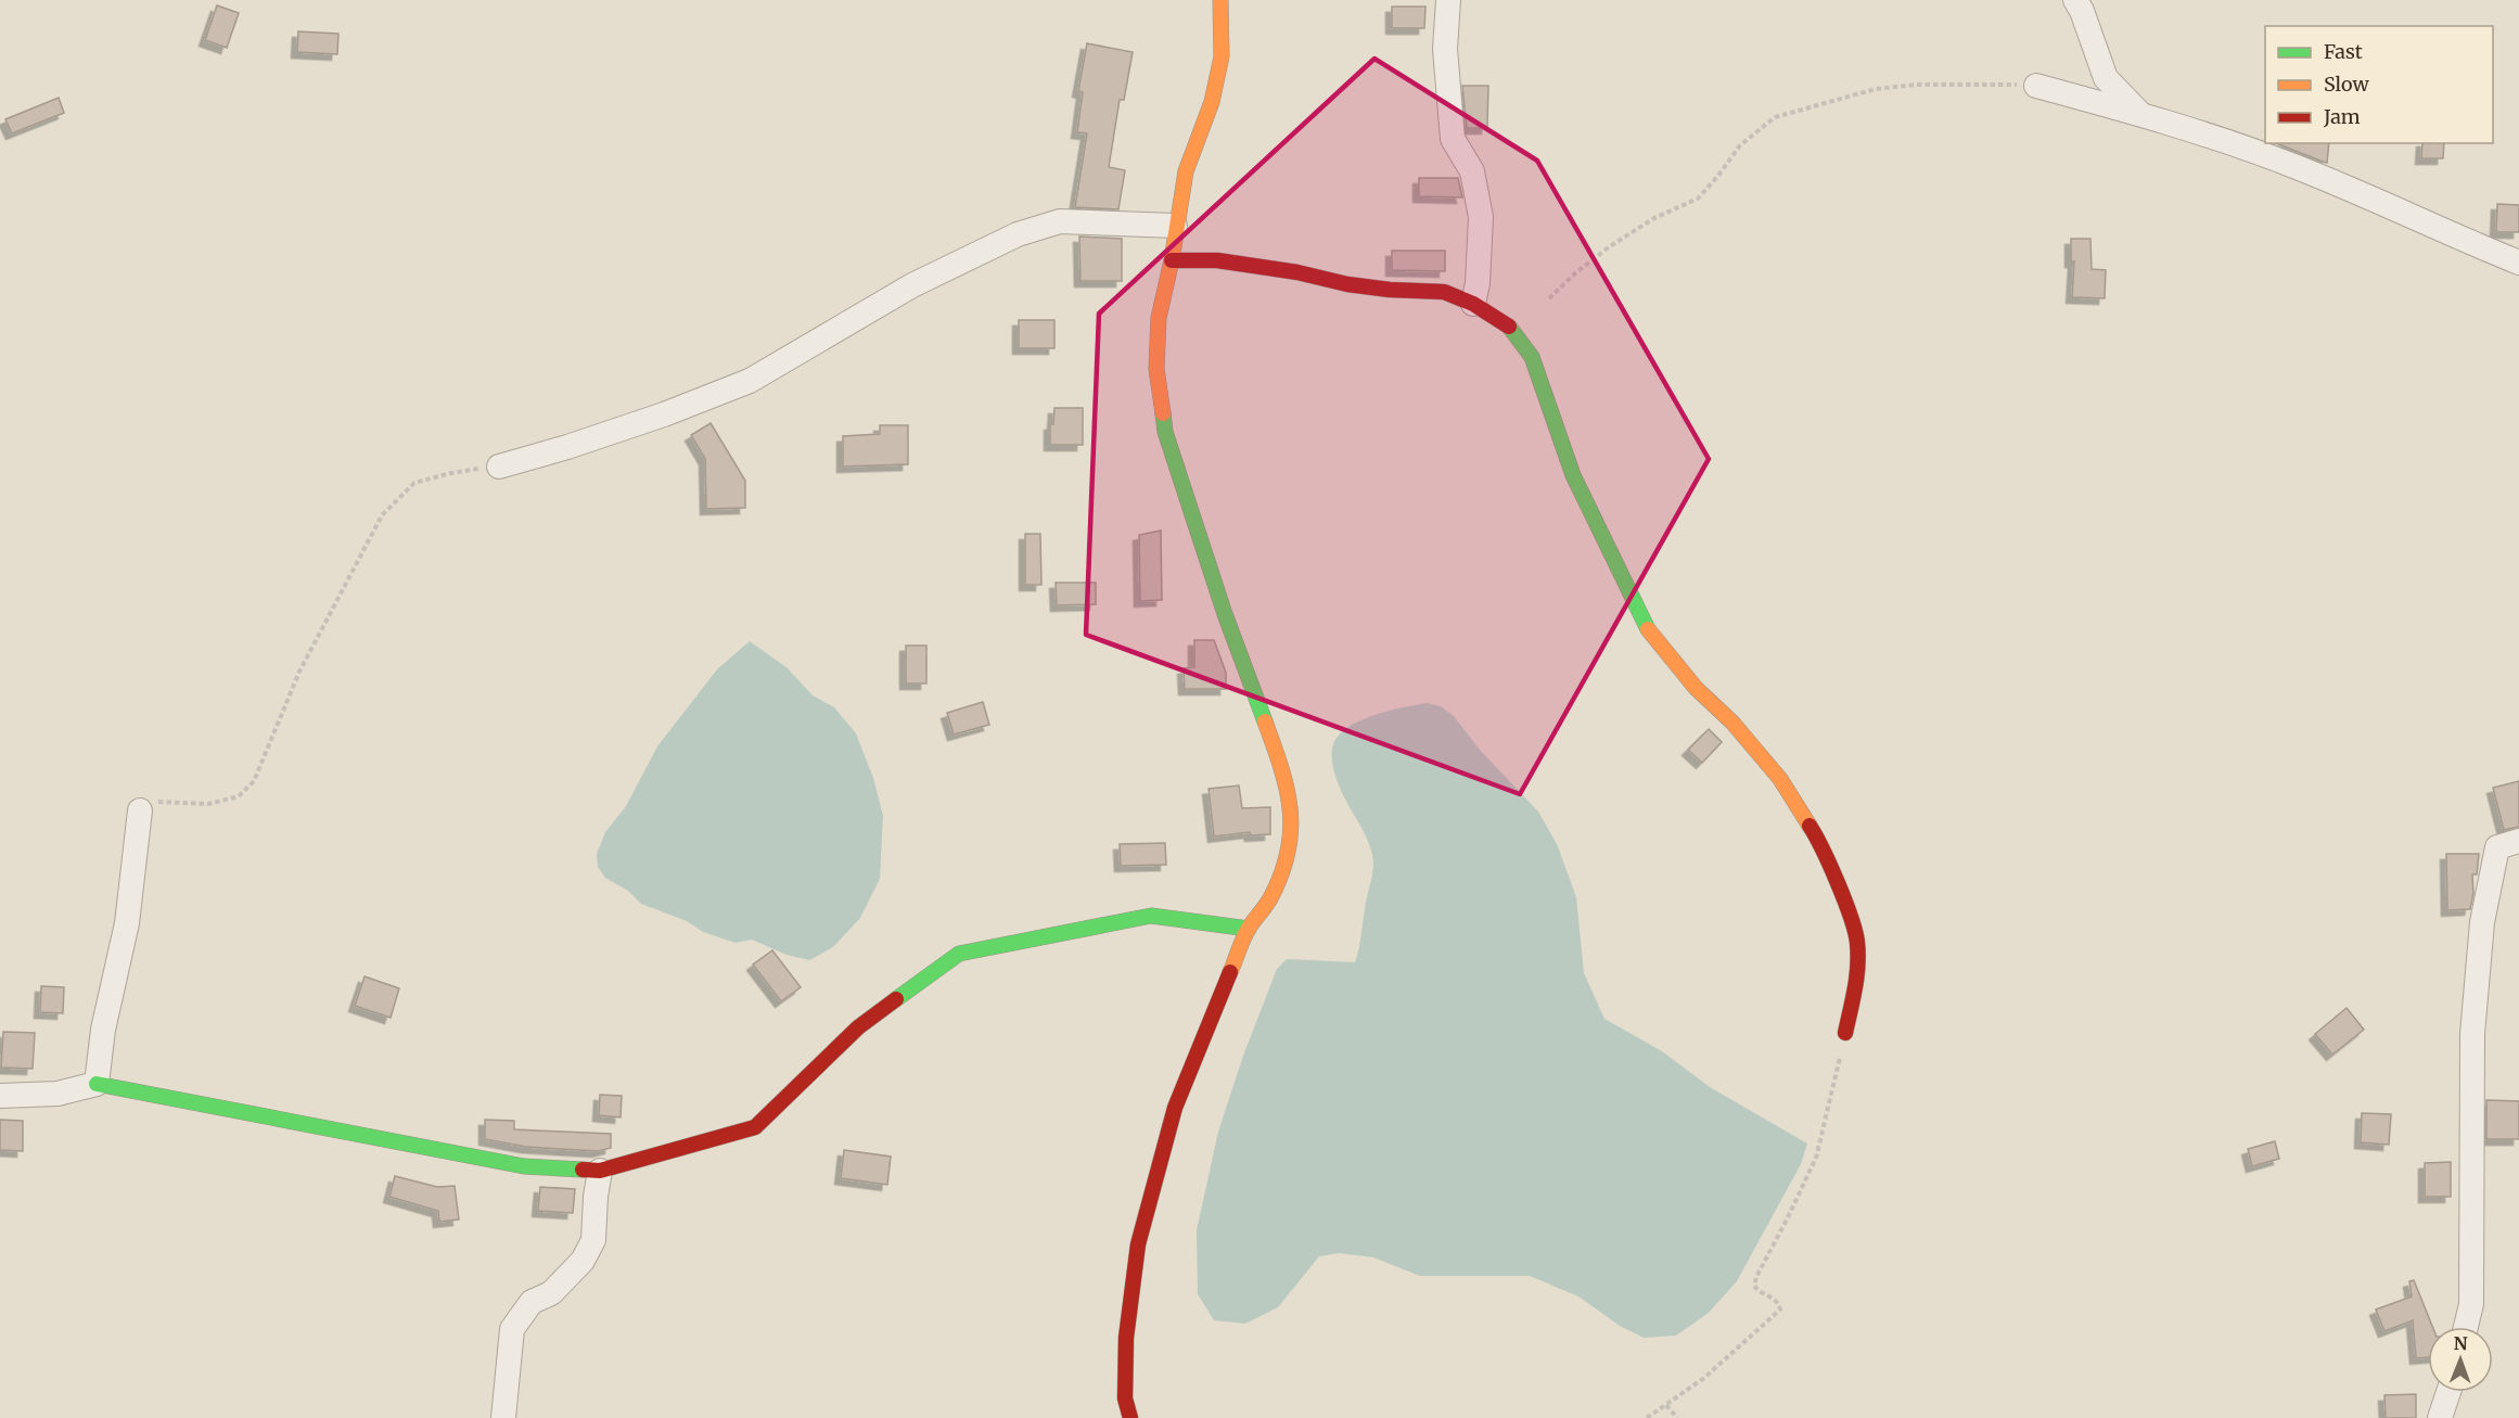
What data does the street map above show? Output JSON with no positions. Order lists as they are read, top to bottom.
{
  "legend": ["Fast", "Slow", "Jam"],
  "north": "top"
}
